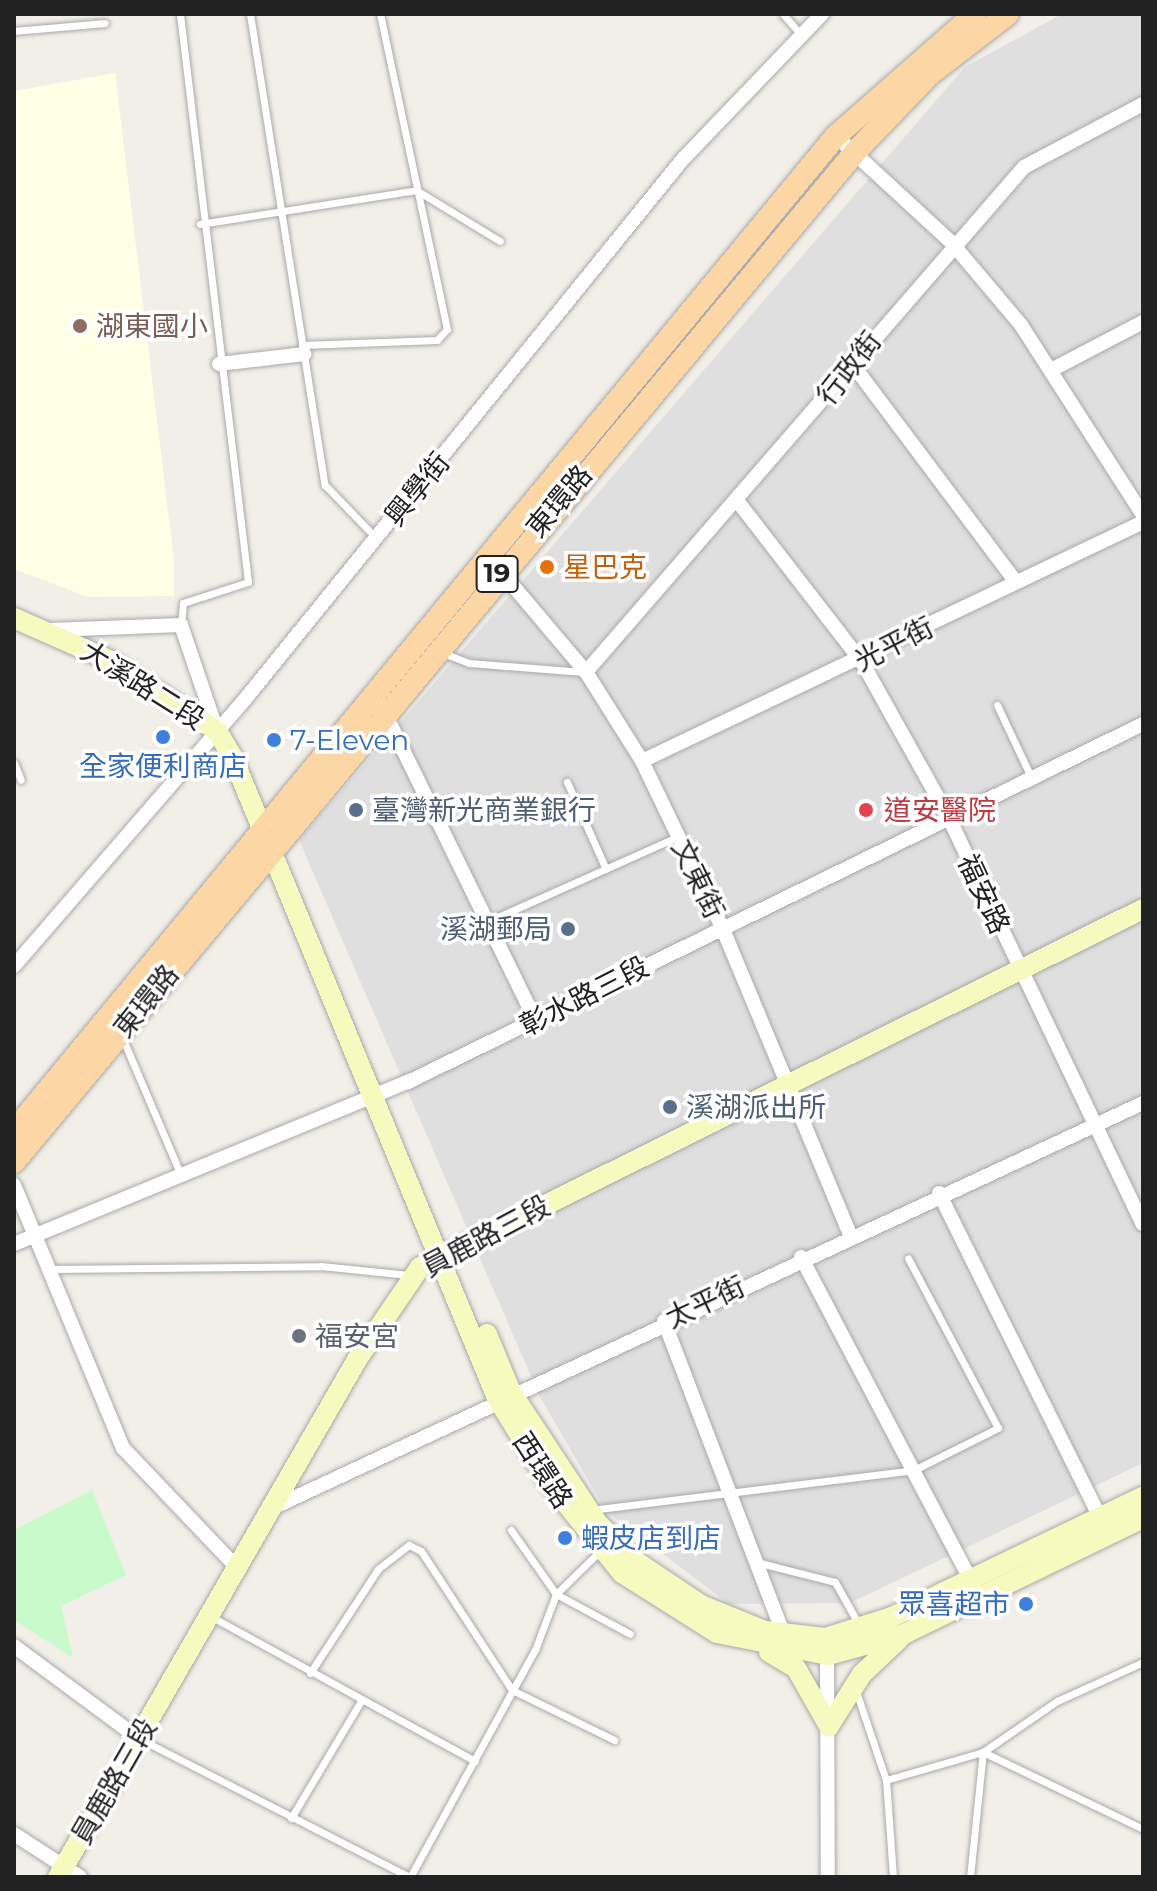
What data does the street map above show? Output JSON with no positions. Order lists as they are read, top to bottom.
{
  "streets": {
    "main road": ["東環路", "19"],
    "street": [
      "行政街",
      "興學街",
      "光平街",
      "大溪路二段",
      "文東街",
      "福安路",
      "彰水路三段",
      "員鹿路三段",
      "太平街",
      "西環路"
    ]
  },
  "crossings": [
    ["行政街", "文東街"],
    ["行政街", "福安路"],
    ["興學街", "大溪路二段"],
    ["東環路", "大溪路二段"],
    ["東環路", "文東街"],
    ["東環路", "西環路"],
    ["光平街", "文東街"],
    ["光平街", "福安路"],
    ["大溪路二段", "西環路"],
    ["文東街", "彰水路三段"],
    ["文東街", "員鹿路三段"],
    ["文東街", "太平街"],
    ["福安路", "彰水路三段"],
    ["福安路", "員鹿路三段"],
    ["福安路", "太平街"],
    ["彰水路三段", "西環路"],
    ["員鹿路三段", "太平街"],
    ["員鹿路三段", "西環路"],
    ["太平街", "西環路"]
  ],
  "places": [
    "湖東國小",
    "星巴克",
    "全家便利商店",
    "7-Eleven",
    "臺灣新光商業銀行",
    "道安醫院",
    "溪湖郵局",
    "溪湖派出所",
    "福安宮",
    "蝦皮店到店",
    "眾喜超市"
  ]
}
